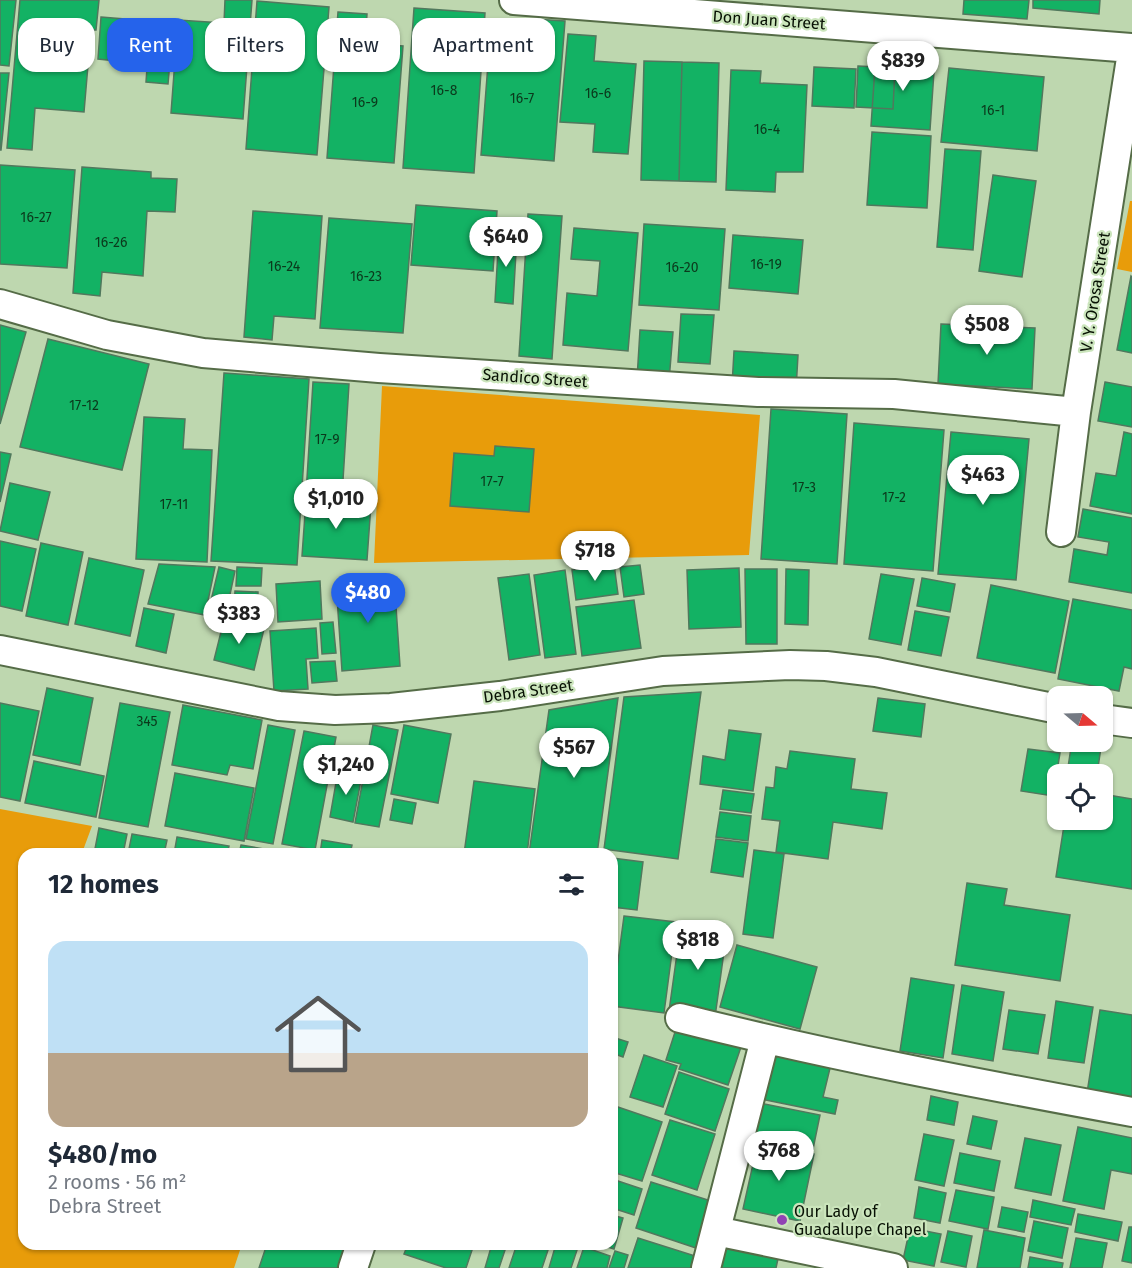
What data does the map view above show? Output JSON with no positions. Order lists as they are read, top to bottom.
{
  "streets": {
    "street": [
      "Don Juan Street",
      "V. Y. Orosa Street",
      "Sandico Street",
      "Debra Street"
    ]
  },
  "crossings": [
    ["Don Juan Street", "V. Y. Orosa Street"],
    ["V. Y. Orosa Street", "Sandico Street"]
  ],
  "places": ["Our Lady of Guadalupe Chapel"],
  "house_numbers": [
    "16-8",
    "16-6",
    "16-7",
    "16-9",
    "16-1",
    "16-4",
    "16-27",
    "16-26",
    "16-19",
    "16-24",
    "16-20",
    "16-23",
    "17-12",
    "17-9",
    "17-7",
    "17-3",
    "17-2",
    "17-11",
    "345"
  ],
  "north": "right",
  "page": {
    "chip": [
      "Buy",
      "Rent",
      "Filters",
      "New",
      "Apartment"
    ],
    "price": [
      "$839",
      "$640",
      "$508",
      "$463",
      "$1,010",
      "$718",
      "$480",
      "$383",
      "$567",
      "$1,240",
      "$818",
      "$768"
    ],
    "heading": "12 homes",
    "list": [
      {
        "name": "$480/mo",
        "note": "2 rooms · 56 m² · Debra Street"
      }
    ]
  }
}
